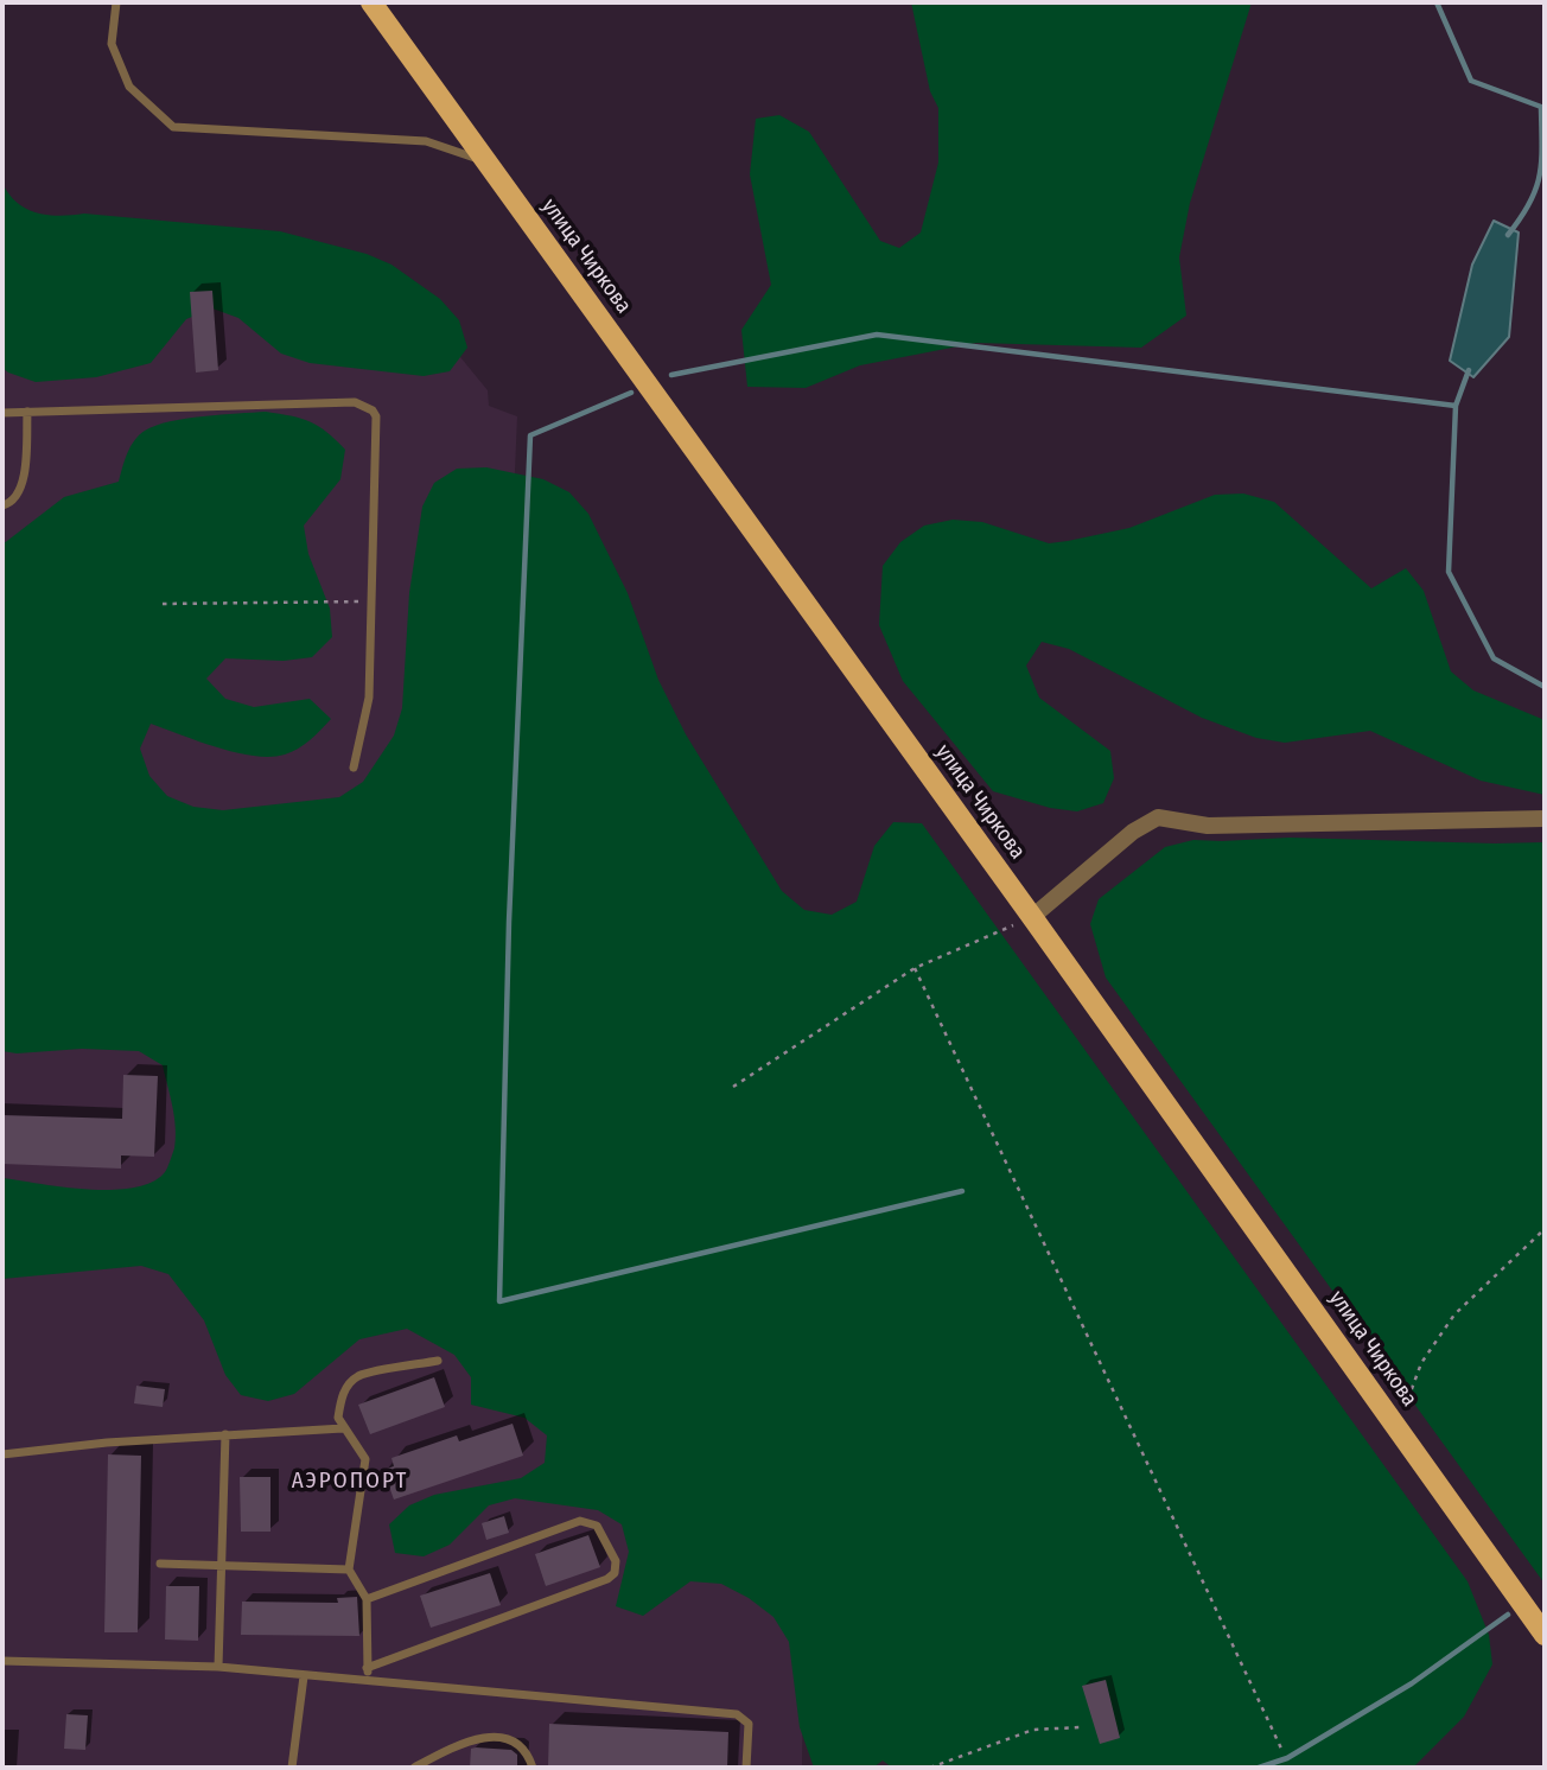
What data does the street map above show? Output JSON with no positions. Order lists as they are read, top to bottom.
{
  "streets": {
    "main road": ["улица Чиркова"]
  },
  "districts": ["АЭРОПОРТ"]
}
